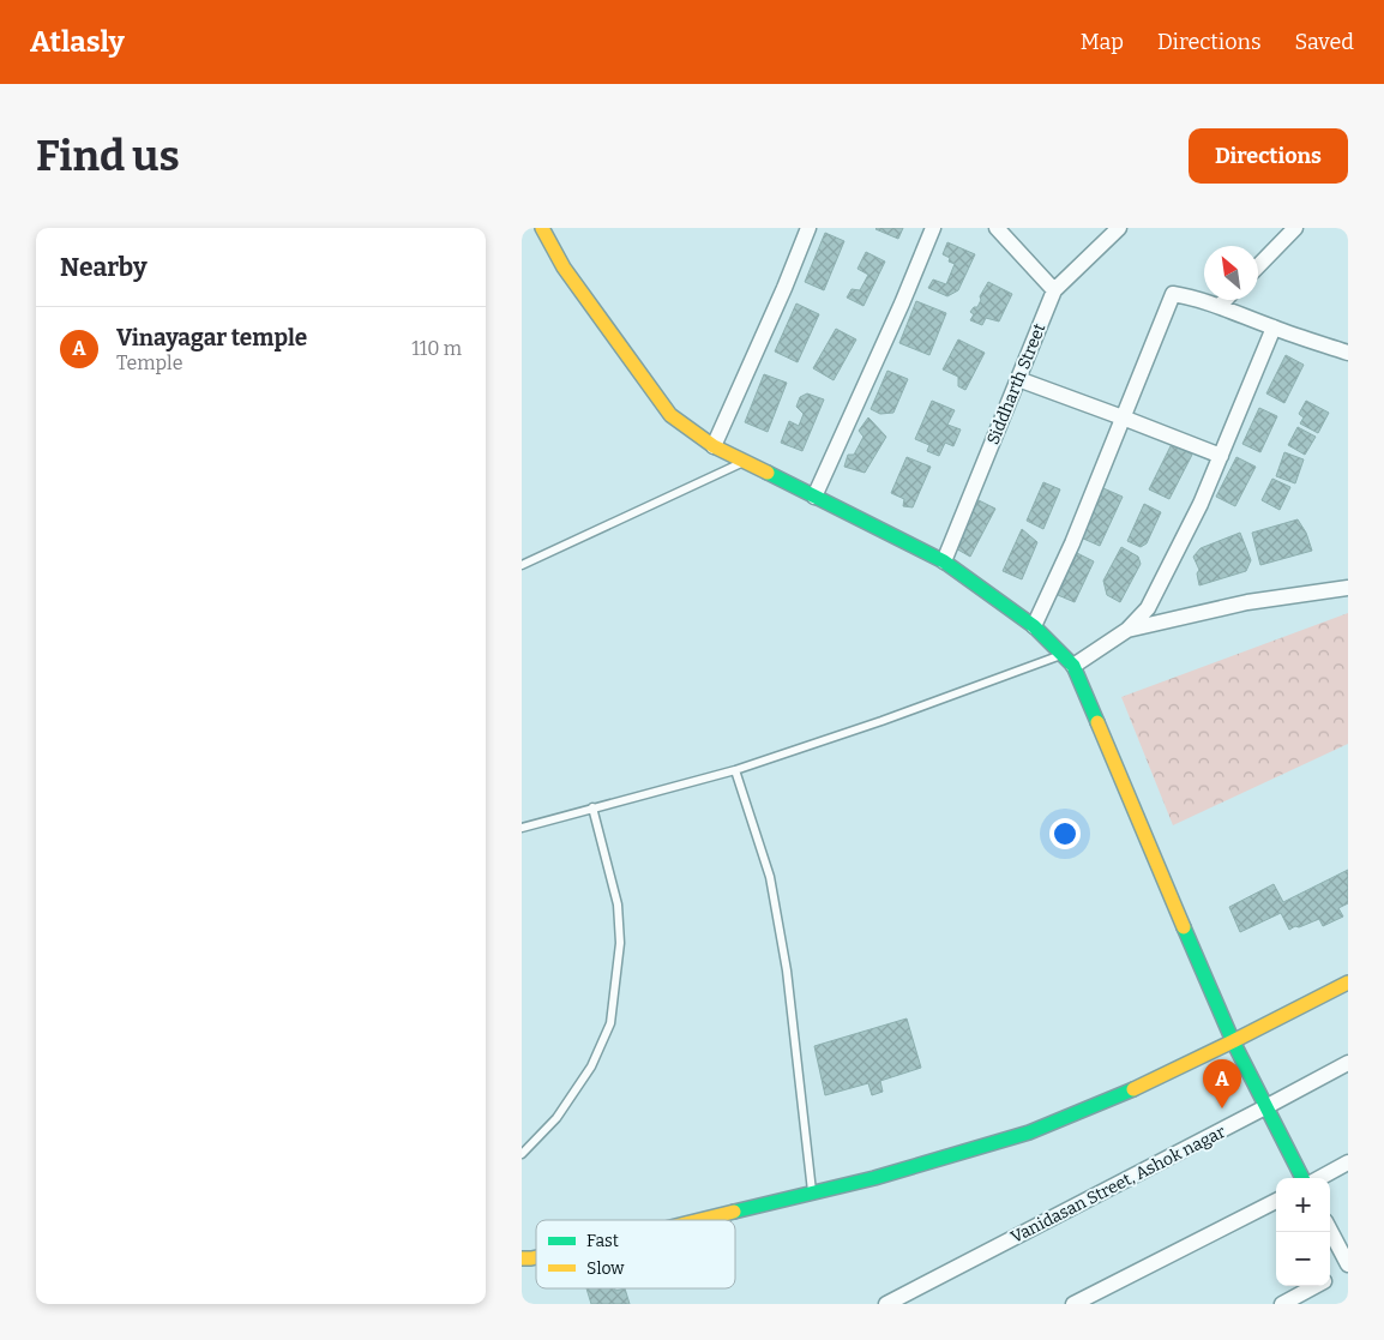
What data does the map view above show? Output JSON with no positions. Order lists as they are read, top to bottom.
{
  "streets": {
    "street": ["Siddharth Street", "Vanidasan Street, Ashok nagar"]
  },
  "legend": ["Fast", "Slow"],
  "north": "top left",
  "page": {
    "header": "Atlasly",
    "nav": ["Map", "Directions", "Saved"],
    "buttons": "Directions",
    "title": "Find us",
    "heading": "Nearby",
    "list": [
      {
        "mark": "A",
        "name": "Vinayagar temple",
        "note": "Temple",
        "value": "110 m"
      }
    ],
    "pins": "A",
    "map_buttons": ["+", "−"]
  }
}
